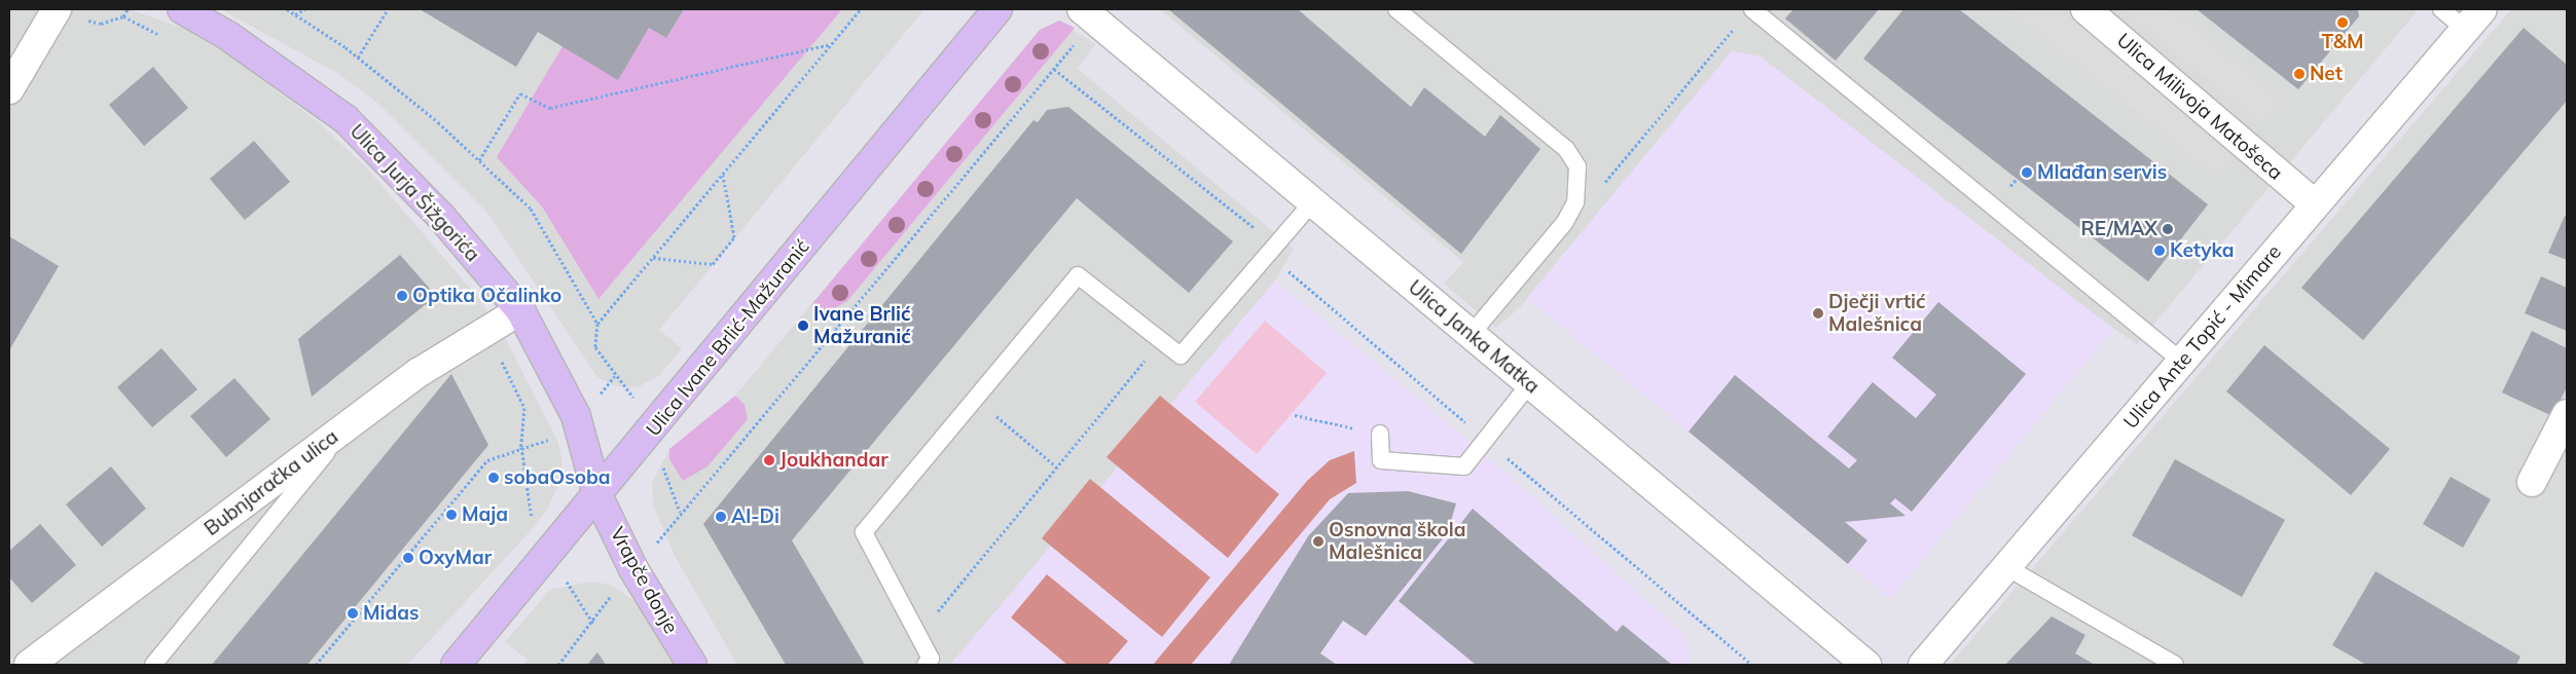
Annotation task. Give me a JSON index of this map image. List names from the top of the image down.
{
  "streets": {
    "street": [
      "Ulica Milivoja Matošeca",
      "Ulica Jurja Šižgorića",
      "Ulica Janka Matka",
      "Ulica Ante Topić - Mimare",
      "Ulica Ivane Brlić-Mažuranić",
      "Bubnjaračka ulica",
      "Vrapče donje"
    ]
  },
  "crossings": [
    ["Ulica Milivoja Matošeca", "Ulica Ante Topić - Mimare"],
    ["Ulica Jurja Šižgorića", "Ulica Ivane Brlić-Mažuranić"],
    ["Ulica Jurja Šižgorića", "Bubnjaračka ulica"],
    ["Ulica Jurja Šižgorića", "Vrapče donje"],
    ["Ulica Ivane Brlić-Mažuranić", "Vrapče donje"]
  ],
  "places": [
    "T&M",
    "Net",
    "Mlađan servis",
    "RE/MAX",
    "Ketyka",
    "Optika Očalinko",
    "Dječji vrtić Malešnica",
    "Ivane Brlić Mažuranić",
    "Joukhandar",
    "sobaOsoba",
    "Maja",
    "Al-Di",
    "Osnovna škola Malešnica",
    "OxyMar",
    "Midas"
  ]
}
